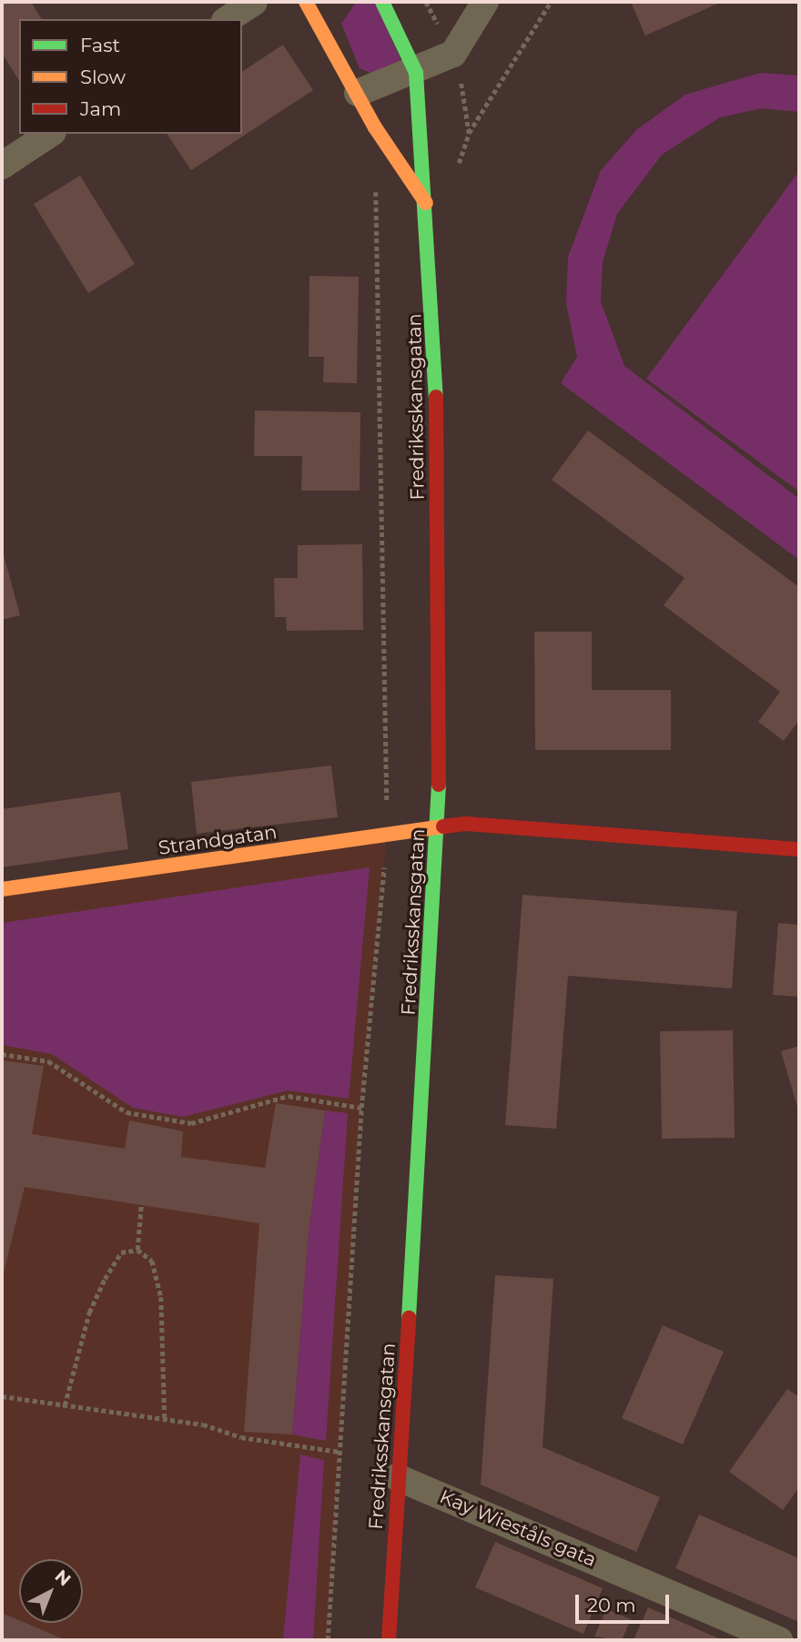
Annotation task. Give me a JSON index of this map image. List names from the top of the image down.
{
  "streets": {
    "main road": ["Fredriksskansgatan", "Strandgatan"],
    "street": ["Kay Wieståls gata"]
  },
  "crossings": [
    ["Fredriksskansgatan", "Strandgatan"],
    ["Fredriksskansgatan", "Kay Wieståls gata"]
  ],
  "legend": ["Fast", "Slow", "Jam"],
  "scale_bar": "20 m",
  "north": "top right"
}
